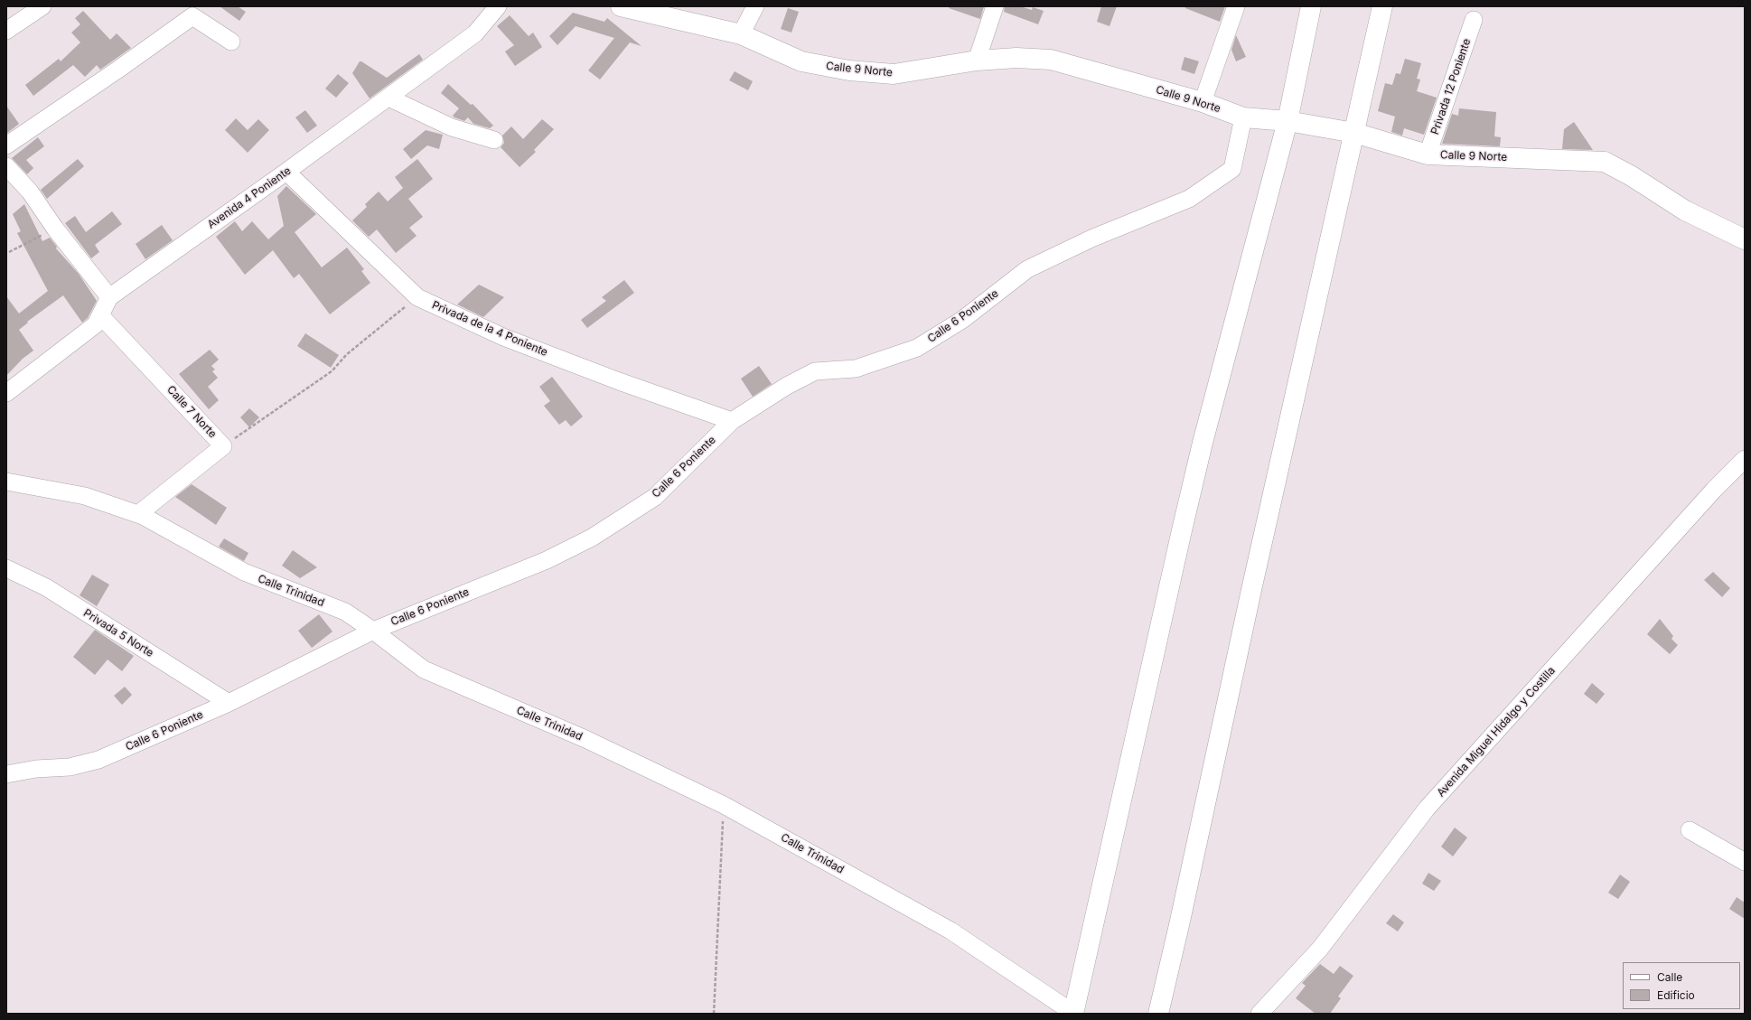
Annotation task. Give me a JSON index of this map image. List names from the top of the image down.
{
  "streets": {
    "main road": ["Calle 9 Norte"],
    "street": [
      "Privada 12 Poniente",
      "Avenida 4 Poniente",
      "Calle 6 Poniente",
      "Privada de la 4 Poniente",
      "Calle 7 Norte",
      "Calle Trinidad",
      "Privada 5 Norte",
      "Avenida Miguel Hidalgo y Costilla"
    ]
  },
  "crossings": [
    ["Calle 9 Norte", "Privada 12 Poniente"],
    ["Calle 9 Norte", "Calle 6 Poniente"],
    ["Avenida 4 Poniente", "Privada de la 4 Poniente"],
    ["Calle 6 Poniente", "Privada de la 4 Poniente"],
    ["Calle 6 Poniente", "Calle Trinidad"],
    ["Calle 6 Poniente", "Privada 5 Norte"],
    ["Calle 7 Norte", "Calle Trinidad"]
  ],
  "legend": ["Calle", "Edificio"]
}
